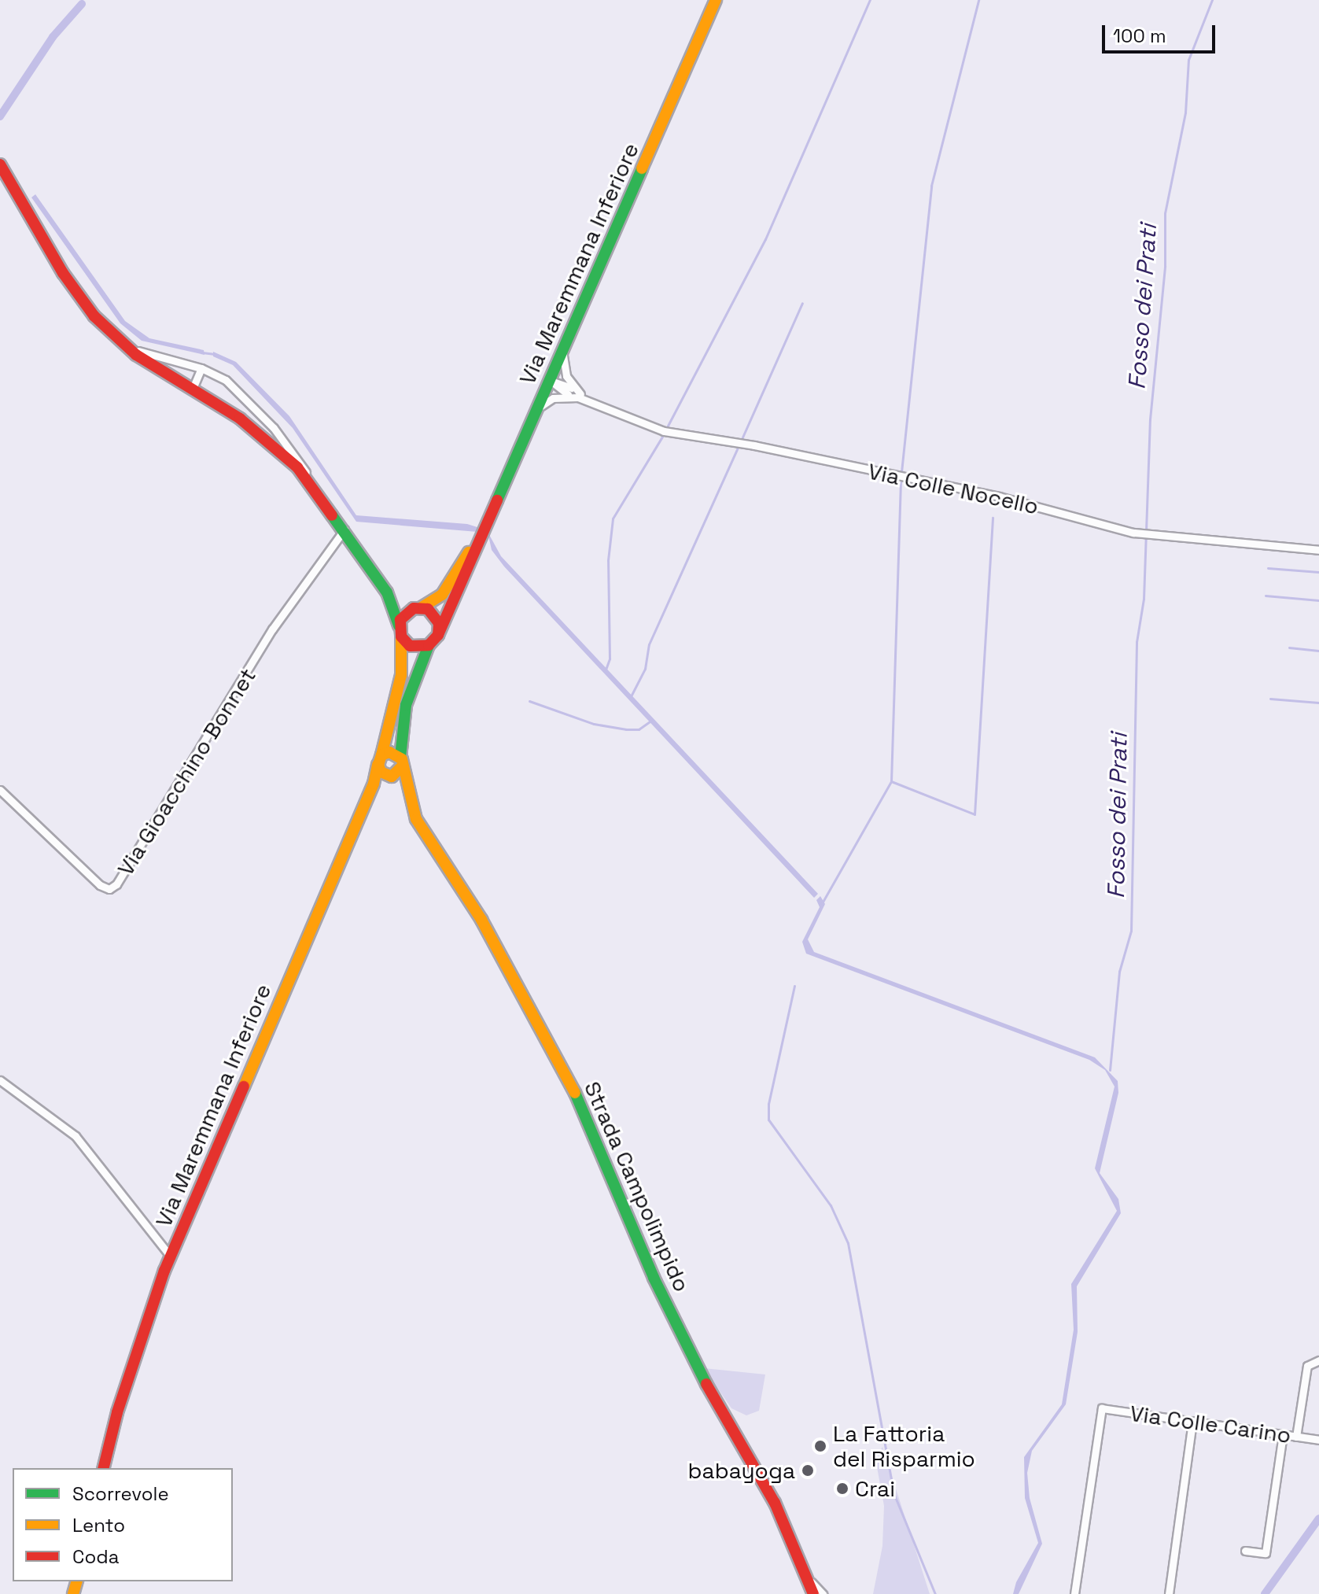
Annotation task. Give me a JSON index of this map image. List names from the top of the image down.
{
  "streets": {
    "main road": ["Via Maremmana Inferiore", "Strada Campolimpido"],
    "street": ["Via Colle Nocello", "Via Gioacchino Bonnet", "Via Colle Carino"]
  },
  "crossings": [
    ["Via Maremmana Inferiore", "Via Colle Nocello"],
    ["Via Maremmana Inferiore", "Strada Campolimpido"]
  ],
  "water": ["Fosso dei Prati"],
  "places": ["La Fattoria del Risparmio", "babayoga", "Crai"],
  "legend": ["Scorrevole", "Lento", "Coda"],
  "scale_bar": "100 m"
}
